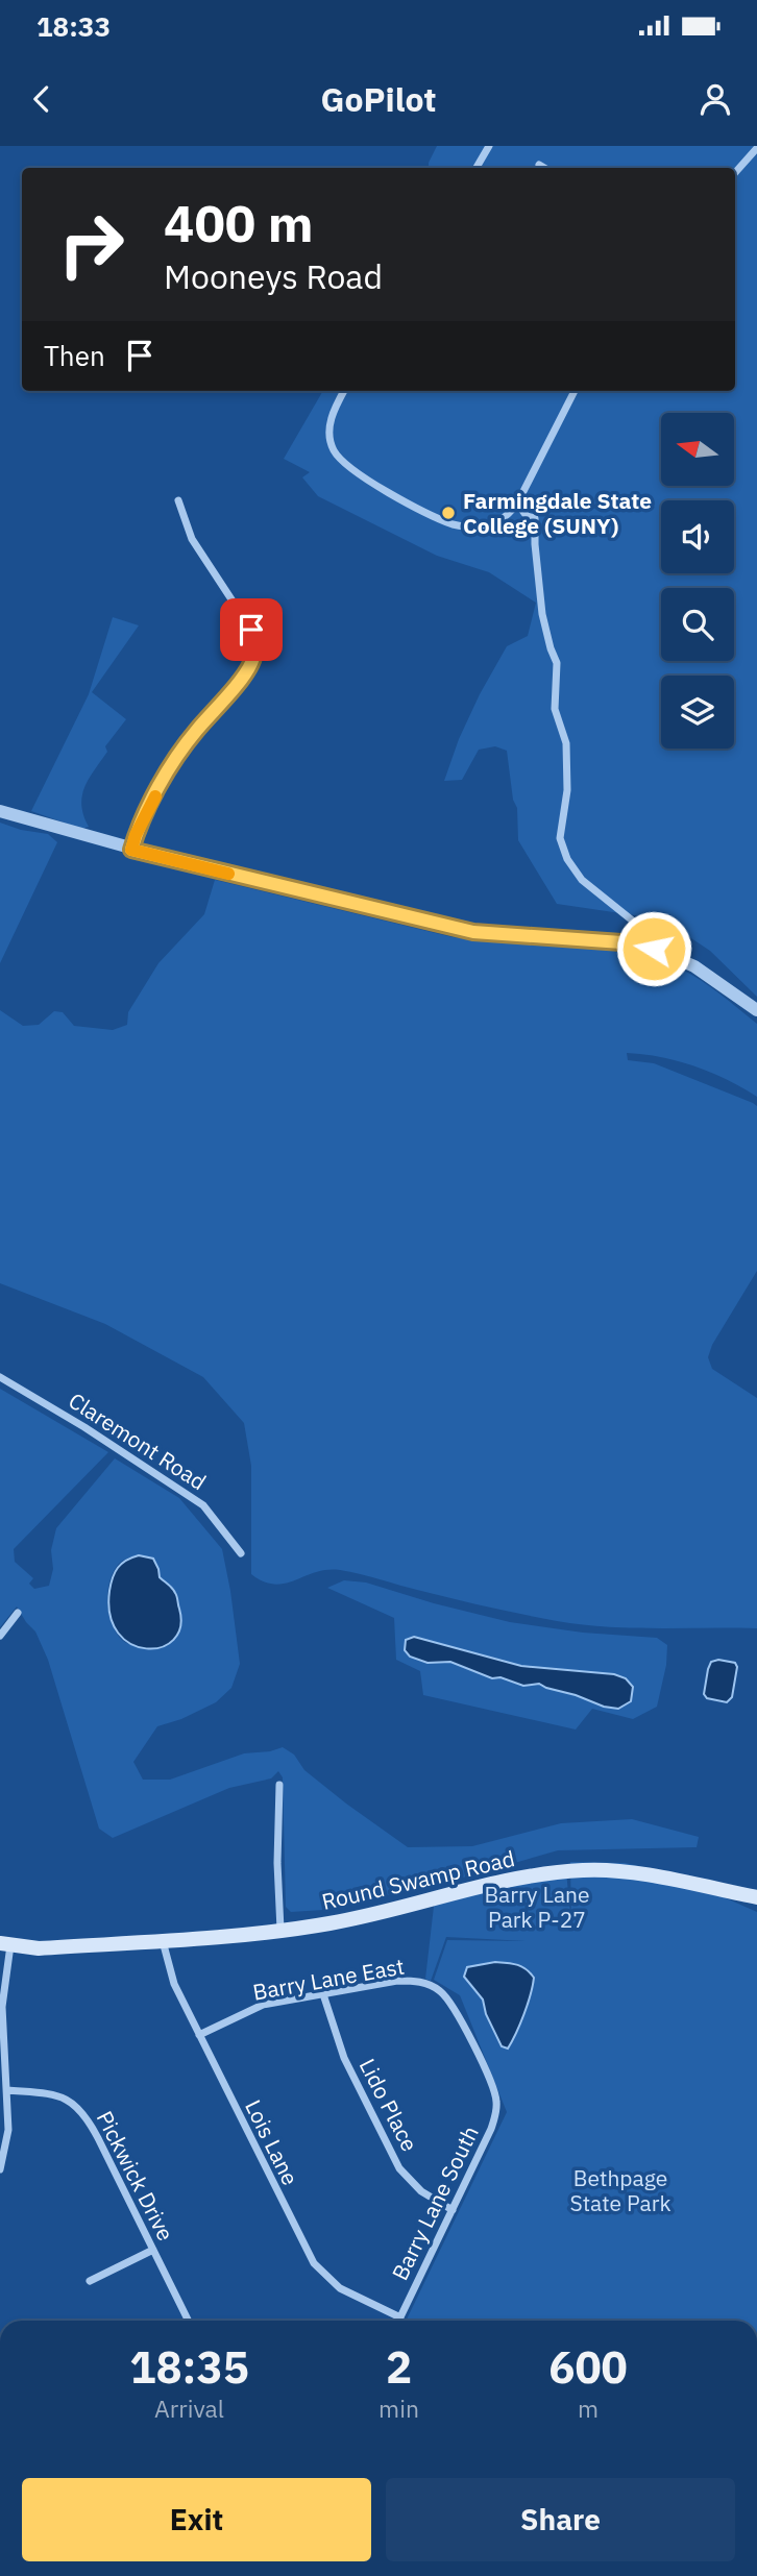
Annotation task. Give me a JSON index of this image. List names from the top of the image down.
{
  "streets": {
    "main road": ["Round Swamp Road"],
    "street": [
      "Claremont Road",
      "Barry Lane East",
      "Lido Place",
      "Lois Lane",
      "Pickwick Drive",
      "Barry Lane South"
    ]
  },
  "crossings": [
    ["Round Swamp Road", "Lois Lane"],
    ["Barry Lane East", "Lido Place"],
    ["Barry Lane East", "Lois Lane"],
    ["Barry Lane East", "Barry Lane South"],
    ["Lido Place", "Barry Lane South"],
    ["Lois Lane", "Barry Lane South"]
  ],
  "parks": ["Barry Lane Park P-27", "Bethpage State Park"],
  "places": ["Farmingdale State College (SUNY)"],
  "north": "left",
  "page": {
    "status": "18:33",
    "header": "GoPilot",
    "turn": ["400 m", "Mooneys Road"],
    "then": "Then",
    "eta": [
      "18:35",
      "Arrival",
      "2",
      "min",
      "600",
      "m"
    ],
    "buttons": ["Exit", "Share"]
  }
}
